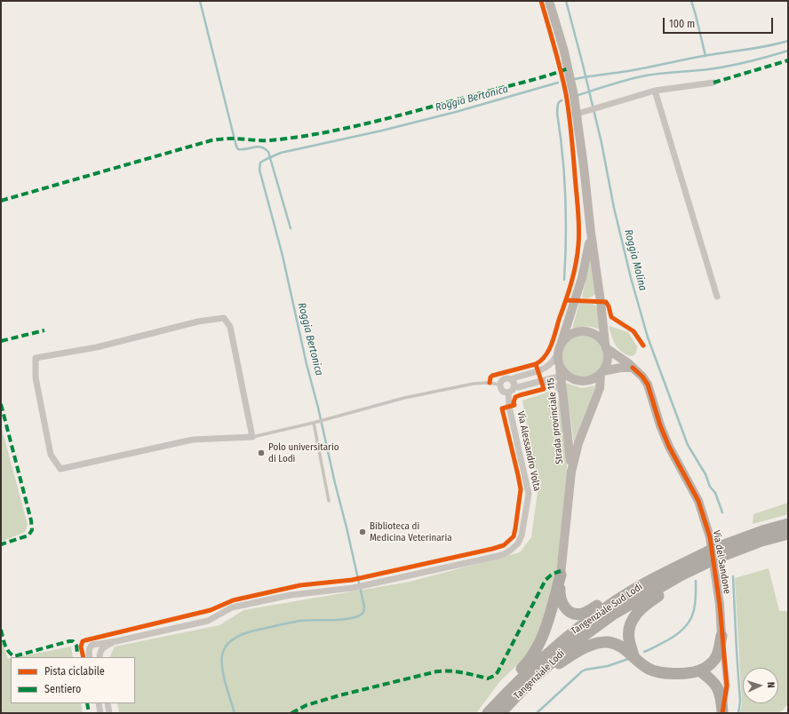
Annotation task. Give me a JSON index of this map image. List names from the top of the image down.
{
  "streets": {
    "highway": ["Tangenziale Sud Lodi", "Tangenziale Lodi"],
    "main road": ["Strada provinciale 115", "Via del Sandone"],
    "street": ["Via Alessandro Volta"]
  },
  "crossings": [
    ["Strada provinciale 115", "Via del Sandone"],
    ["Tangenziale Sud Lodi", "Tangenziale Lodi"]
  ],
  "water": ["Roggia Bertonica", "Roggia Molina"],
  "places": ["Polo universitario di Lodi", "Biblioteca di Medicina Veterinaria"],
  "legend": ["Pista ciclabile", "Sentiero"],
  "scale_bar": "100 m",
  "north": "right"
}
